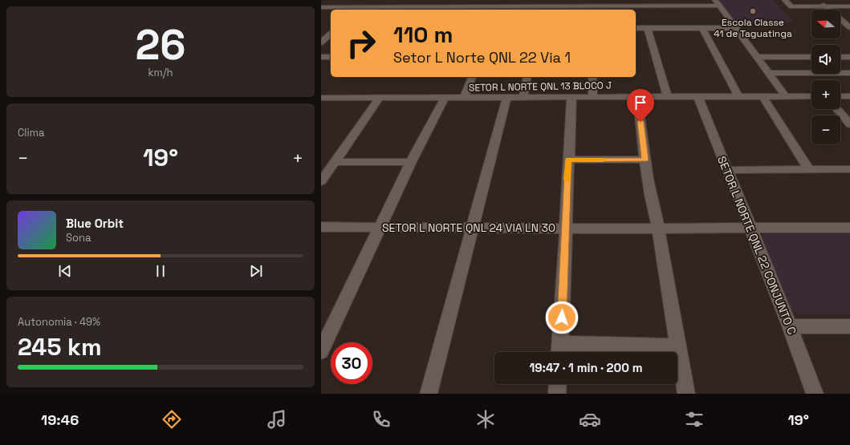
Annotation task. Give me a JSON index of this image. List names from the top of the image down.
{
  "streets": {
    "street": ["SETOR L NORTE QNL 13 BLOCO J", "SETOR L NORTE QNL 24 VIA LN 30", "SETOR L NORTE QNL 22 CONJUNTO C"]
  },
  "crossings": [
    ["SETOR L NORTE QNL 13 BLOCO J", "SETOR L NORTE QNL 22 CONJUNTO C"],
    ["SETOR L NORTE QNL 24 VIA LN 30", "SETOR L NORTE QNL 22 CONJUNTO C"]
  ],
  "places": ["Escola Classe 41 de Taguatinga"],
  "north": "left",
  "page": {
    "tile": [
      ["26", "km/h"],
      "Clima",
      ["Autonomia · 49%", "245 km"]
    ],
    "map_buttons": ["+", "−"],
    "turn": ["110 m", "Setor L Norte QNL 22 Via 1"],
    "heat": ["−", "19°", "+"],
    "song": ["Blue Orbit", "Sona"],
    "limit": "30",
    "trip": "19:47 · 1 min · 200 m",
    "tabs": ["19:46", "19°"]
  }
}
